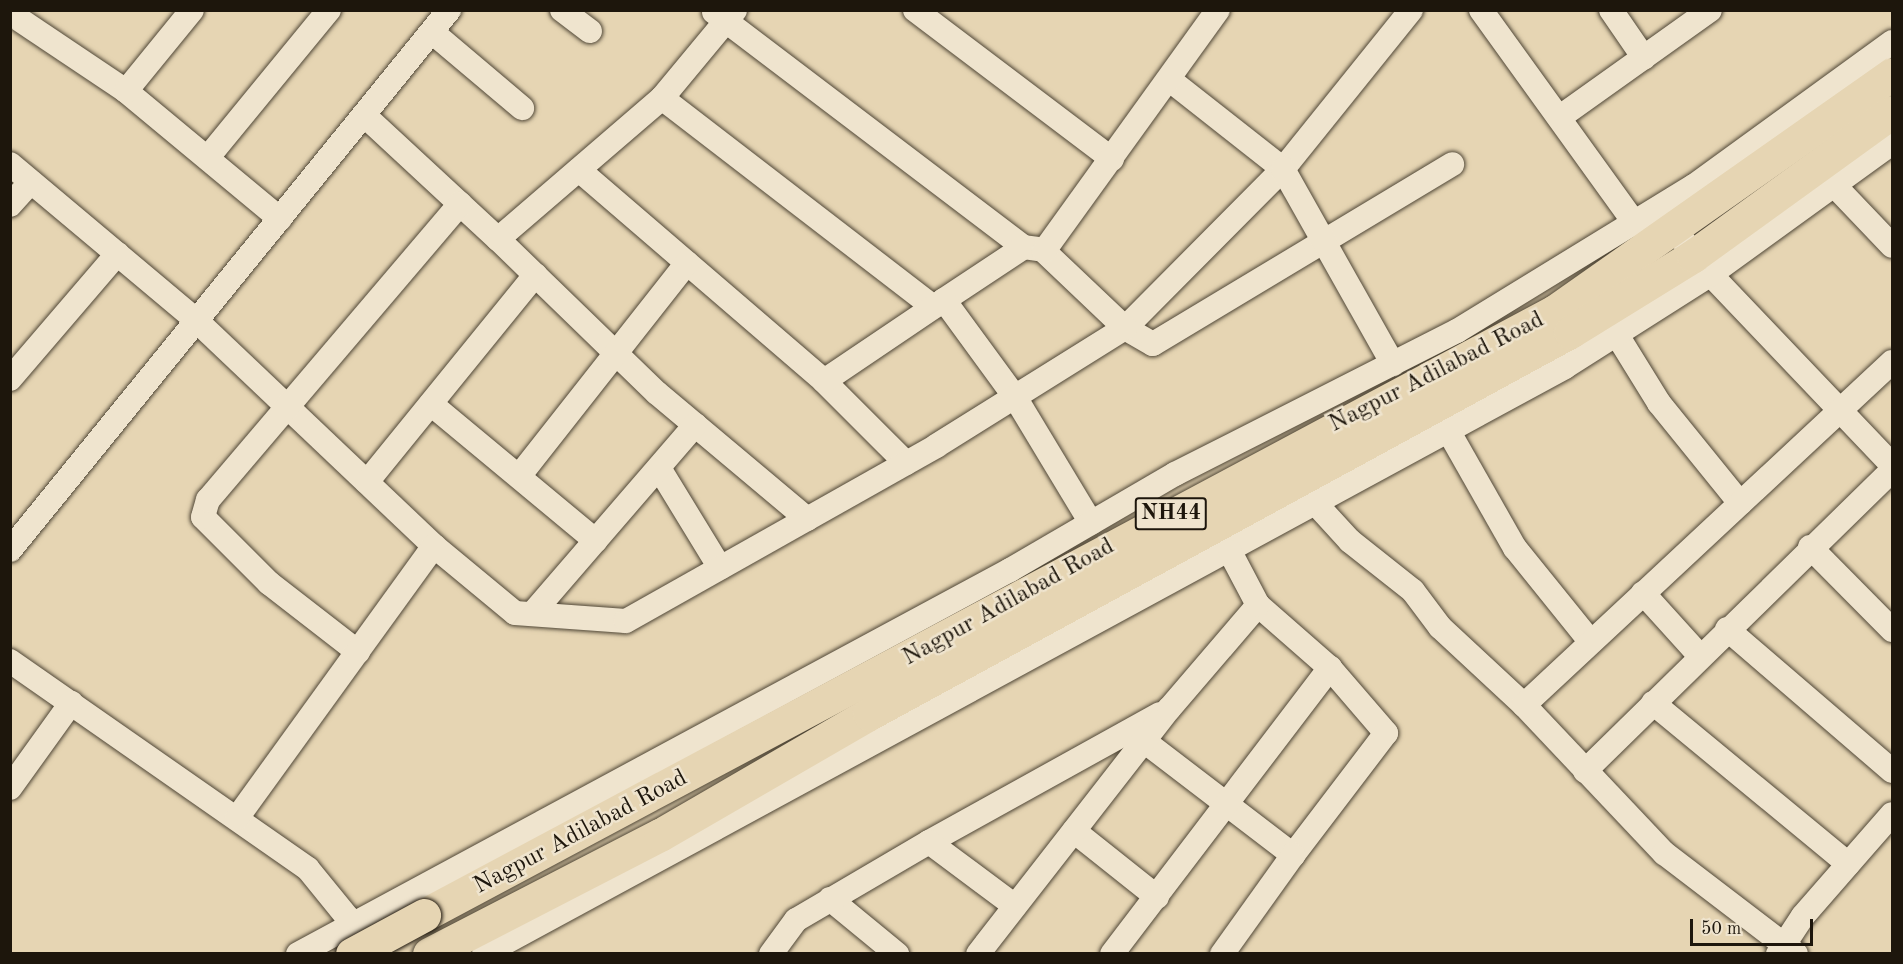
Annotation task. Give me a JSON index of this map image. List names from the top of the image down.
{
  "streets": {
    "highway": ["Nagpur Adilabad Road", "NH44"]
  },
  "scale_bar": "50 m"
}
